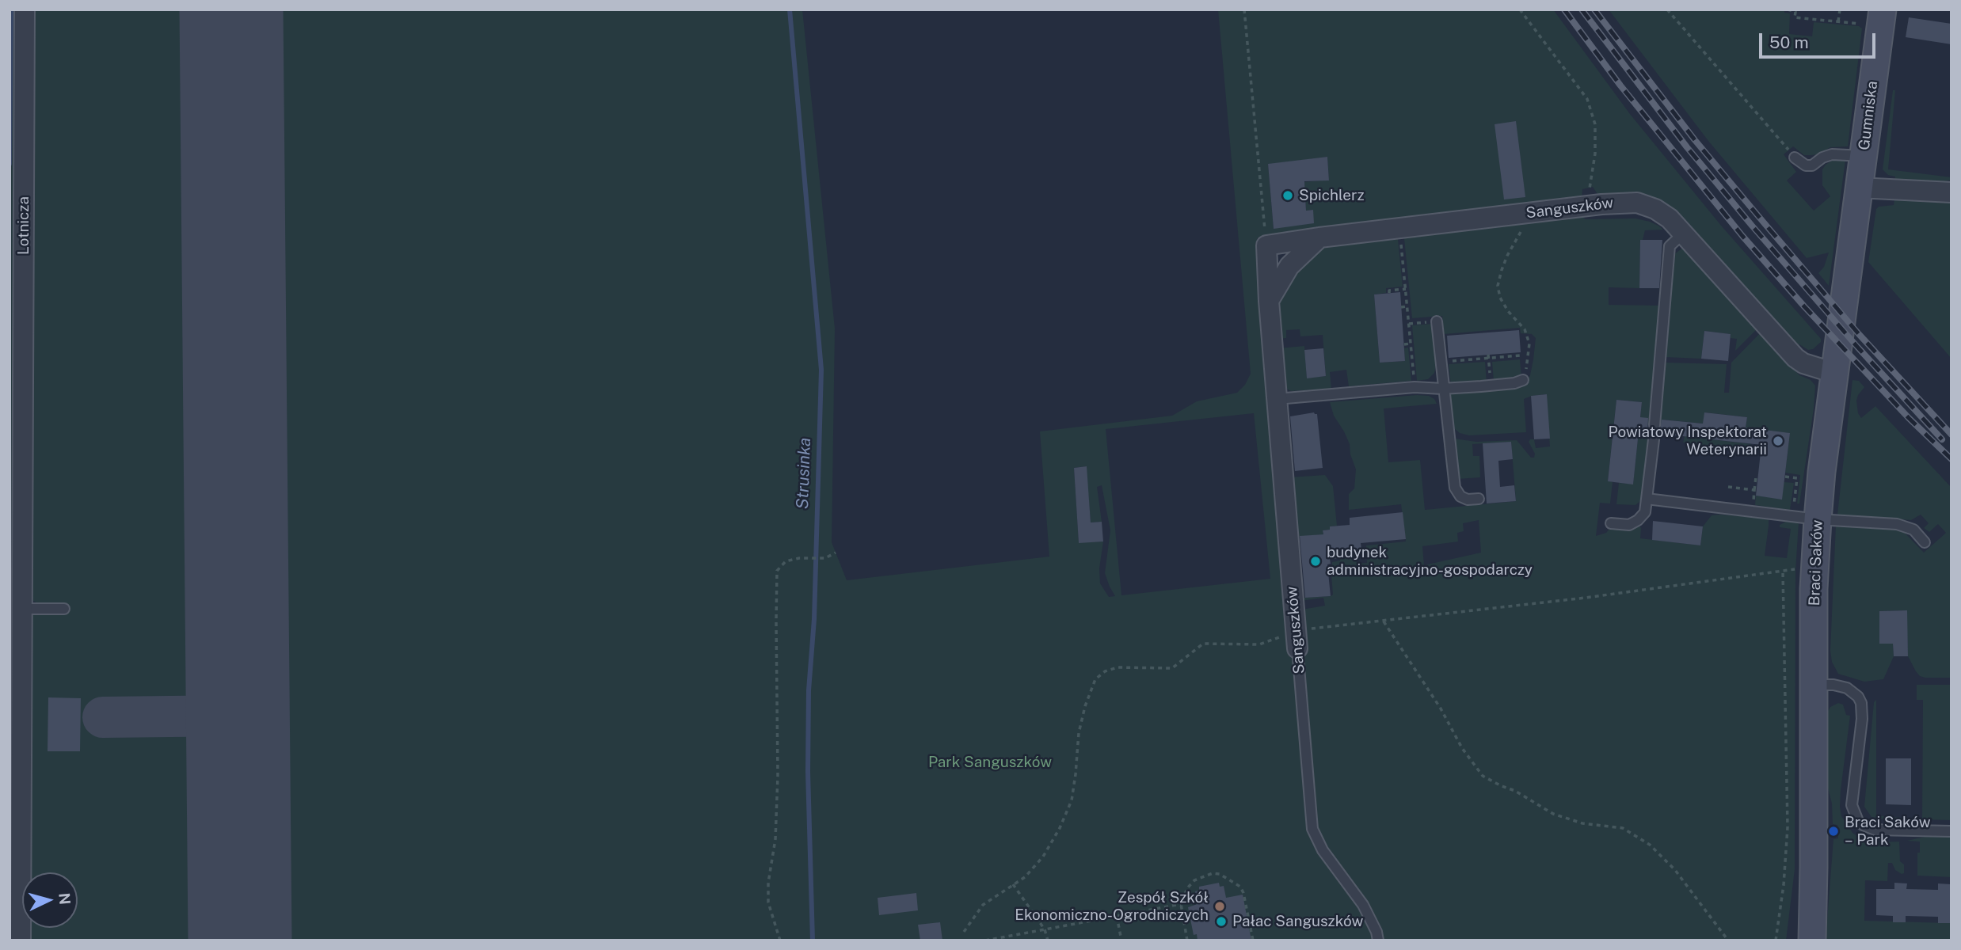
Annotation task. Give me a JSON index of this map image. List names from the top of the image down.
{
  "streets": {
    "street": [
      "Gumniska",
      "Sanguszków",
      "Lotnicza",
      "Braci Saków"
    ]
  },
  "crossings": [
    ["Gumniska", "Braci Saków"],
    ["Sanguszków", "Braci Saków"]
  ],
  "water": ["Strusinka"],
  "parks": ["Park Sanguszków"],
  "places": [
    "Spichlerz",
    "Powiatowy Inspektorat Weterynarii",
    "budynek administracyjno-gospodarczy",
    "Braci Saków – Park",
    "Zespół Szkół Ekonomiczno-Ogrodniczych",
    "Pałac Sanguszków"
  ],
  "scale_bar": "50 m",
  "north": "right"
}
